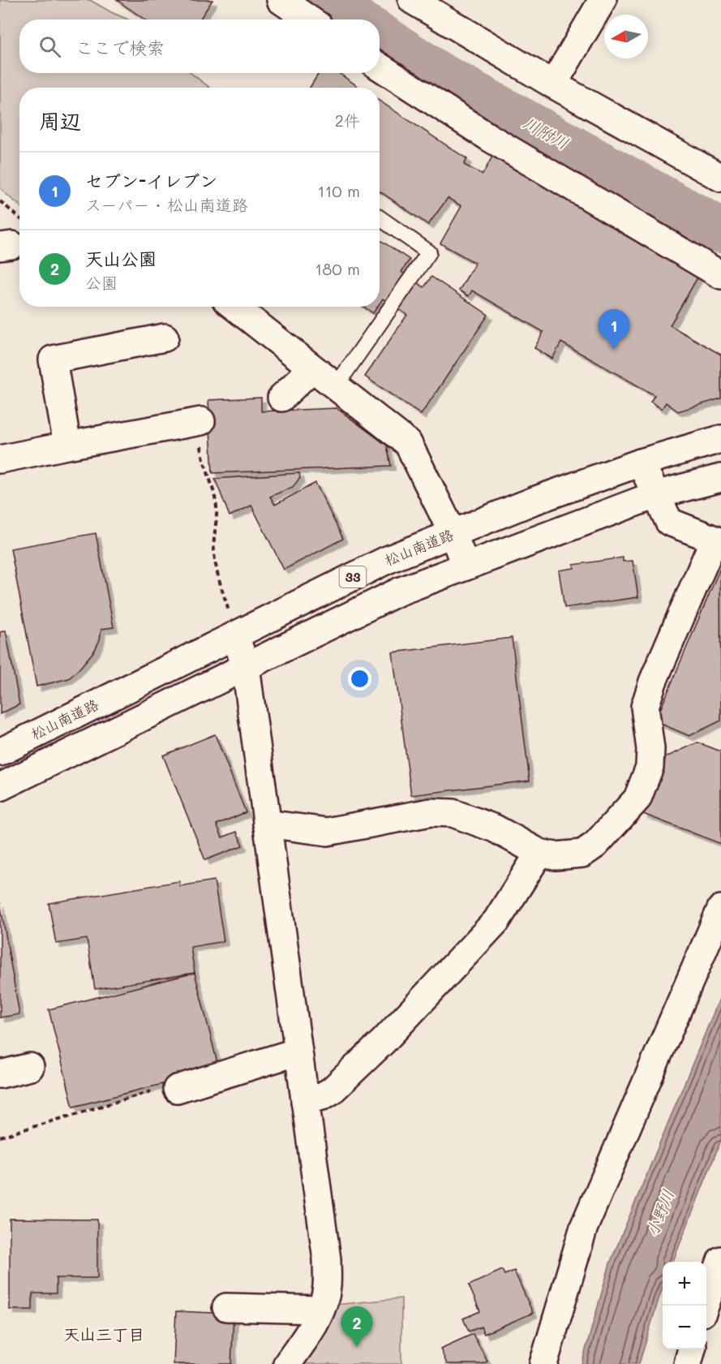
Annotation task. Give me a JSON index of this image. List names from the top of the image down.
{
  "streets": {
    "main road": ["松山南道路", "33"]
  },
  "districts": ["天山三丁目"],
  "water": ["川附川", "小野川"],
  "north": "left",
  "page": {
    "search": "ここで検索",
    "heading": ["周辺", "2件"],
    "list": [
      {
        "mark": "1",
        "name": "セブン-イレブン",
        "note": "スーパー · 松山南道路",
        "value": "110 m"
      },
      {
        "mark": "2",
        "name": "天山公園",
        "note": "公園",
        "value": "180 m"
      }
    ],
    "pins": ["1", "2"],
    "map_buttons": ["+", "−"]
  }
}
